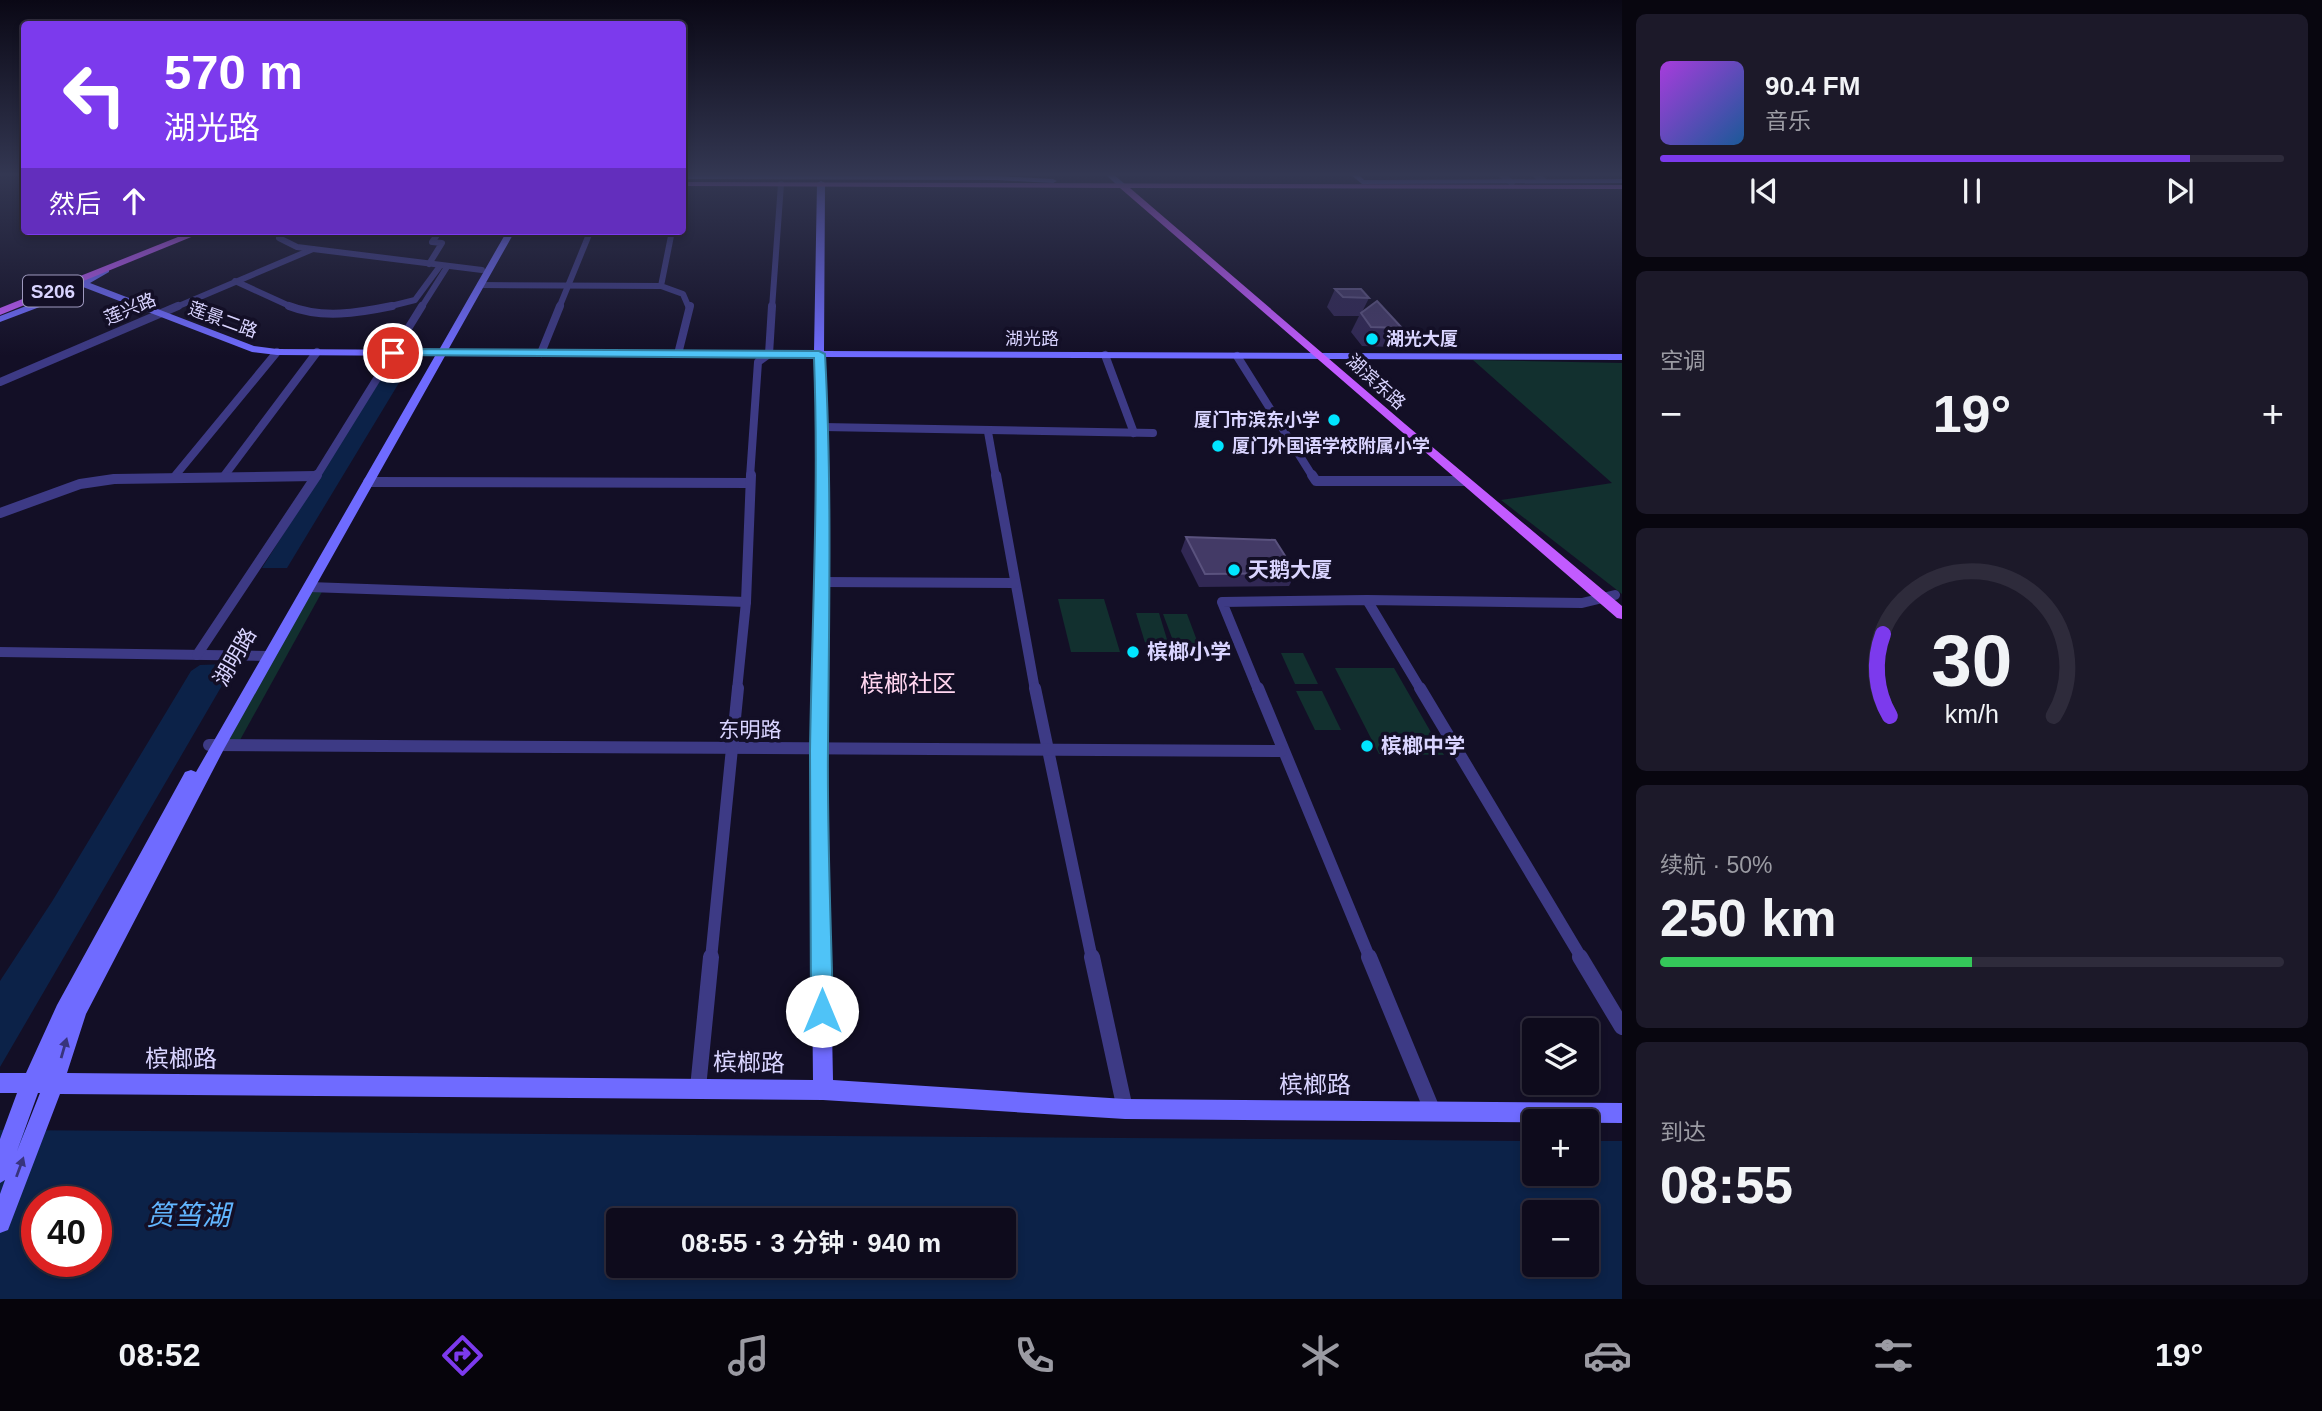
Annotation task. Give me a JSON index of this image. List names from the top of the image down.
{
  "streets": {
    "main road": ["S206", "湖滨东路"],
    "street": [
      "莲兴路",
      "莲景二路",
      "湖光路",
      "湖明路",
      "东明路",
      "槟榔路"
    ]
  },
  "crossings": [
    ["S206", "莲景二路"],
    ["莲兴路", "莲景二路"],
    ["莲景二路", "湖光路"],
    ["莲景二路", "湖明路"],
    ["湖光路", "湖滨东路"],
    ["湖光路", "湖明路"],
    ["湖明路", "东明路"],
    ["湖明路", "槟榔路"]
  ],
  "districts": ["槟榔社区"],
  "water": ["筼筜湖"],
  "places": [
    "湖光大厦",
    "厦门市滨东小学",
    "厦门外国语学校附属小学",
    "天鹅大厦",
    "槟榔小学",
    "槟榔中学"
  ],
  "page": {
    "turn": ["570 m", "湖光路"],
    "song": ["90.4 FM", "音乐"],
    "then": "然后",
    "tile": [
      "空调",
      ["续航 · 50%", "250 km"],
      ["到达", "08:55"]
    ],
    "heat": ["−", "19°", "+"],
    "map_buttons": ["+", "−"],
    "limit": "40",
    "trip": "08:55 · 3 分钟 · 940 m",
    "tabs": ["08:52", "19°"],
    "gauge": ["30", "km/h"]
  }
}
